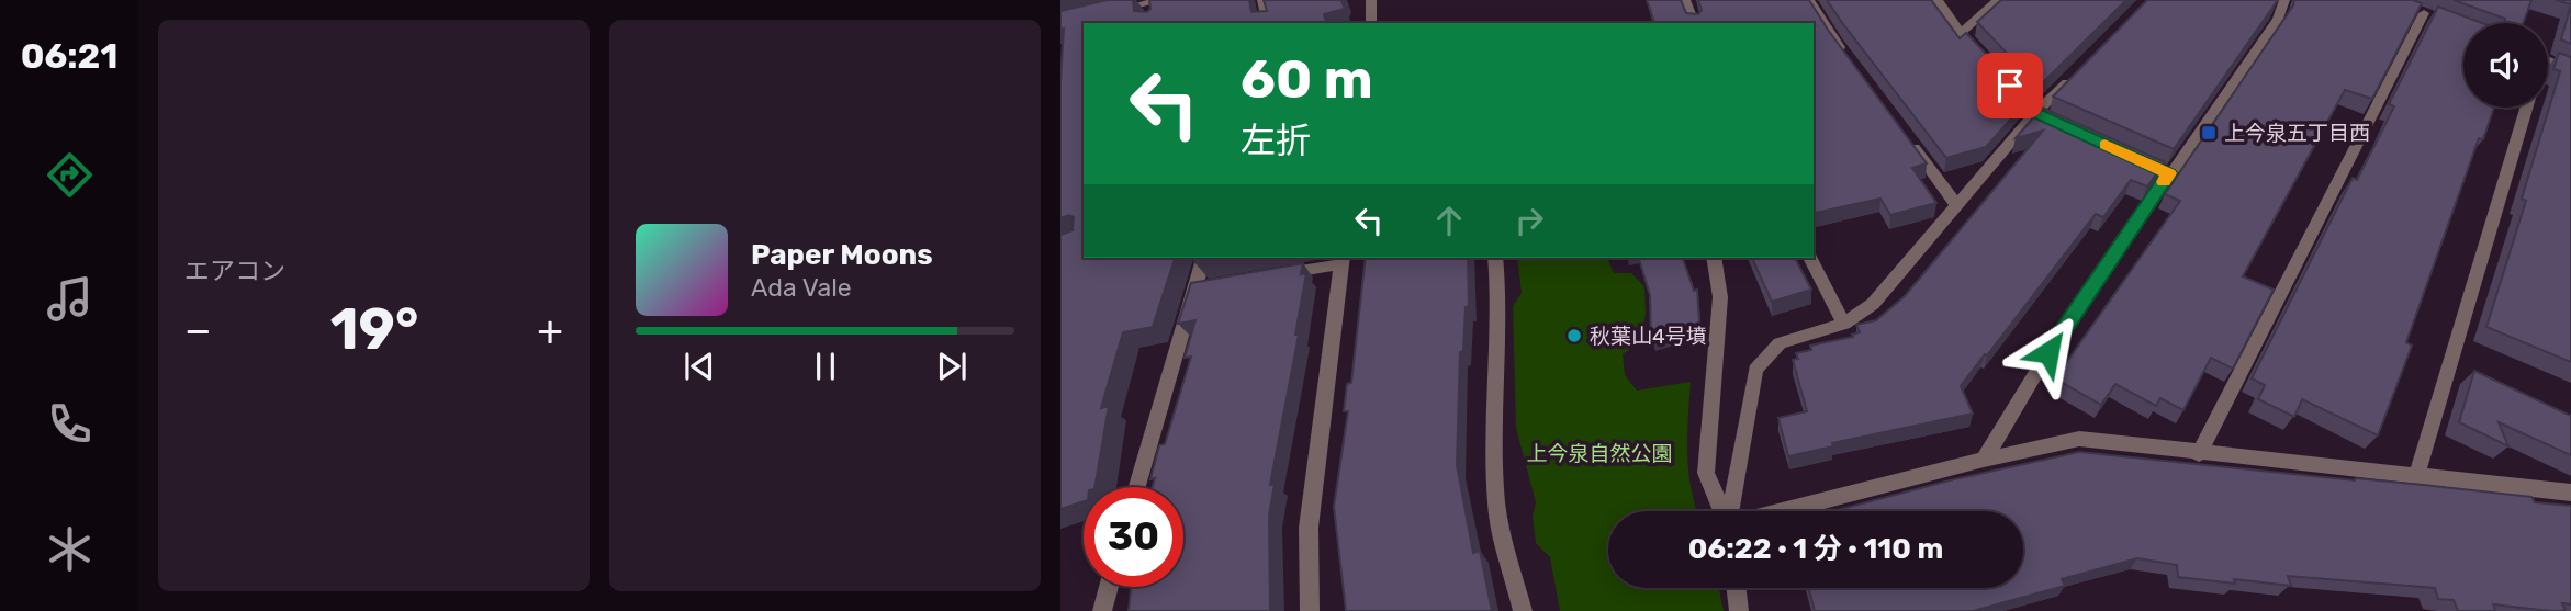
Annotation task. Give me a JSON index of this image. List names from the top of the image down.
{
  "parks": ["上今泉自然公園"],
  "places": {
    "transit": ["上今泉五丁目西"],
    "other": ["秋葉山4号墳"]
  },
  "page": {
    "tabs": "06:21",
    "tile": "エアコン",
    "turn": ["60 m", "左折"],
    "song": ["Paper Moons", "Ada Vale"],
    "heat": ["−", "19°", "+"],
    "limit": "30",
    "trip": "06:22 · 1 分 · 110 m"
  }
}
